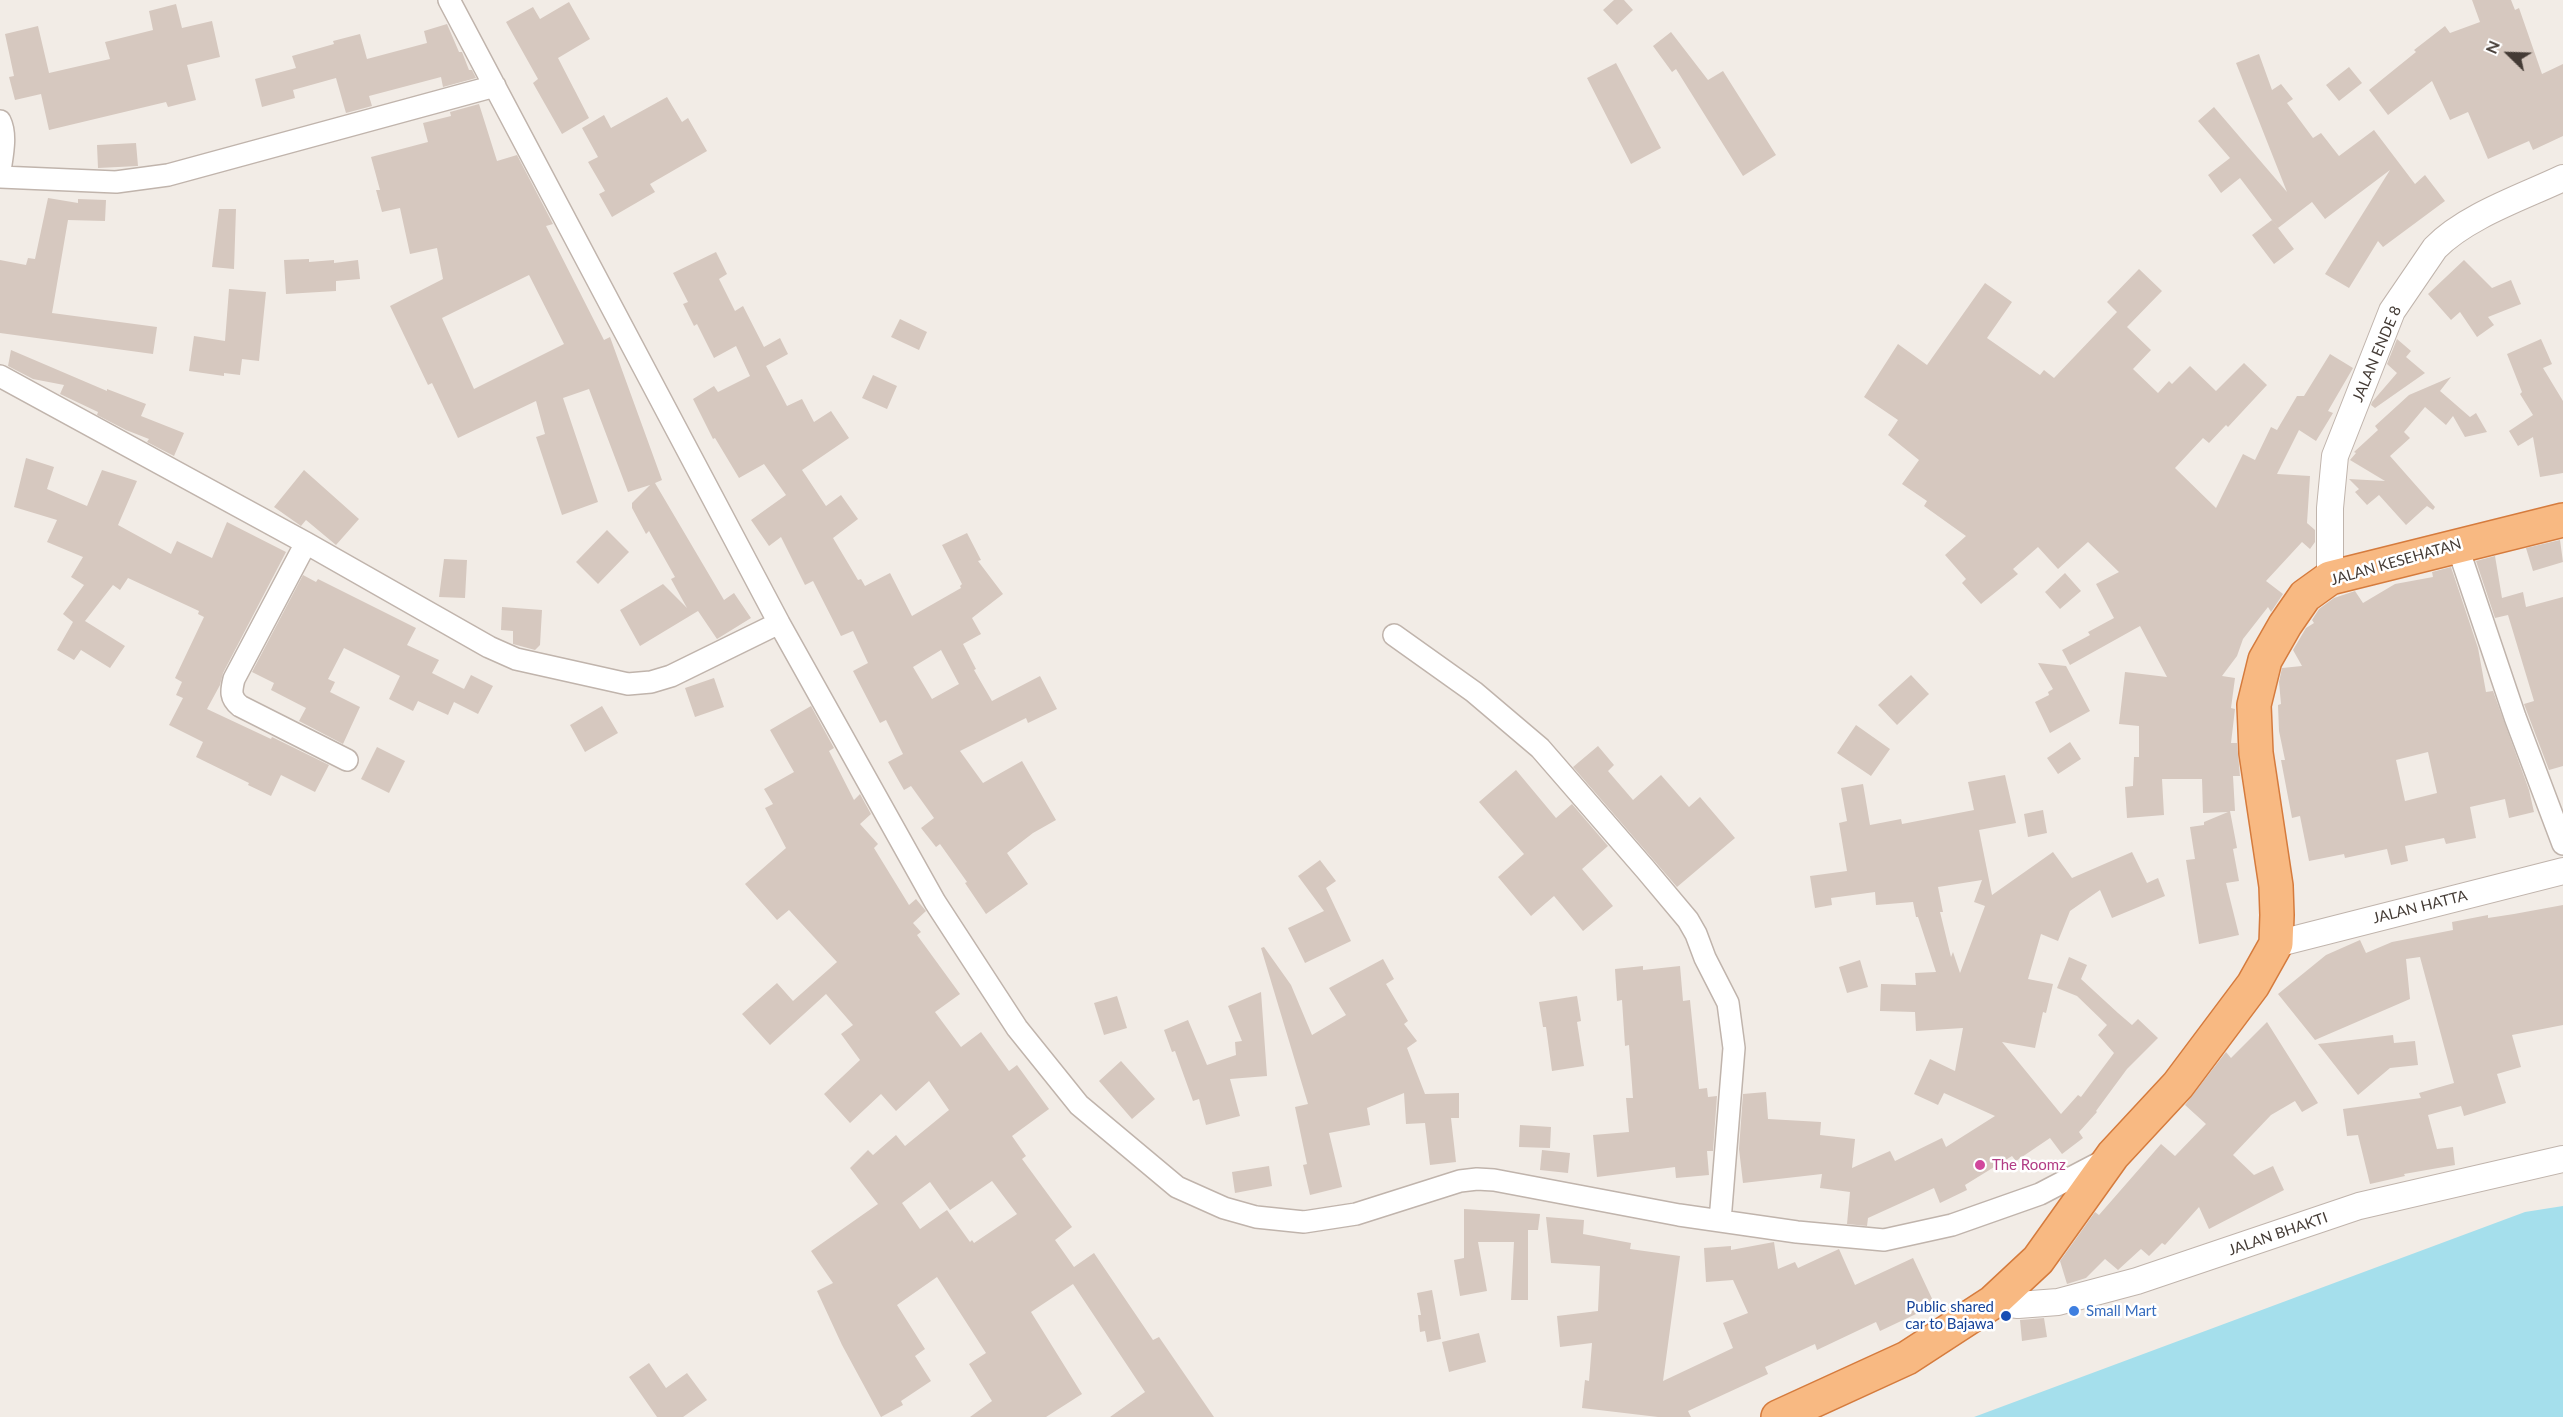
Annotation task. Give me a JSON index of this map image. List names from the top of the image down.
{
  "streets": {
    "highway": ["JALAN KESEHATAN"],
    "street": ["JALAN ENDE 8", "JALAN HATTA", "JALAN BHAKTI"]
  },
  "crossings": [
    ["JALAN ENDE 8", "JALAN KESEHATAN"],
    ["JALAN KESEHATAN", "JALAN HATTA"]
  ],
  "places": ["The Roomz", "Small Mart", "Public shared car to Bajawa"],
  "north": "top left"
}
